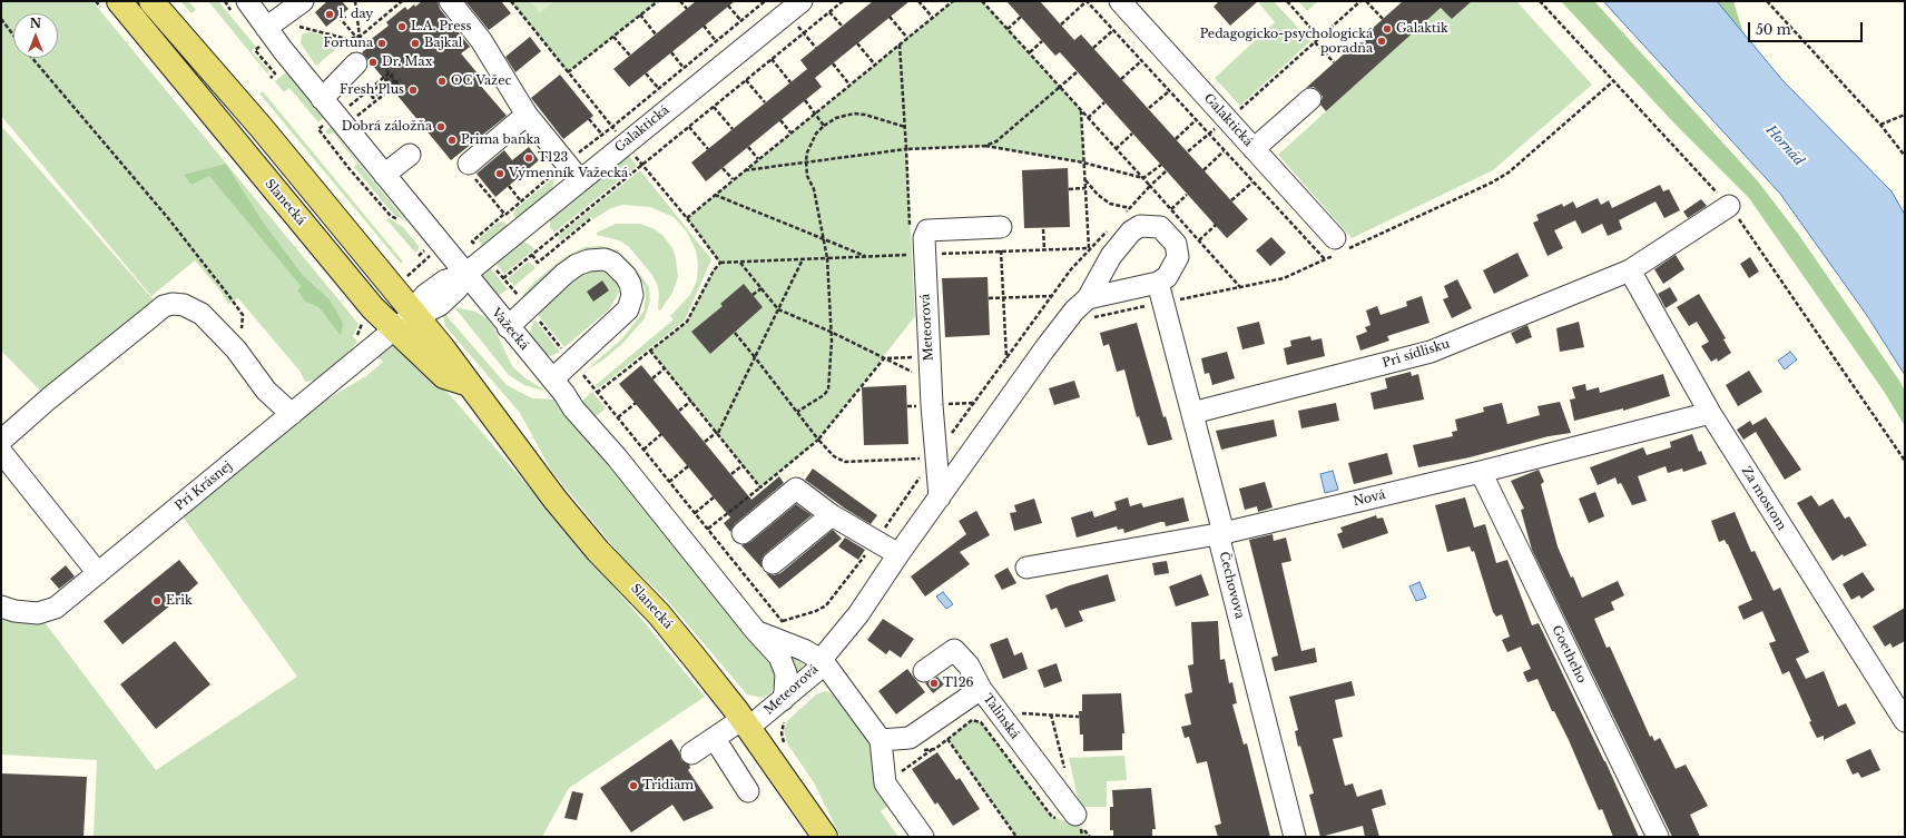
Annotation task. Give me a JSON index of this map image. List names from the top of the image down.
{
  "streets": {
    "main road": ["Slanecká"],
    "street": [
      "Galaktická",
      "Meteorová",
      "Važecká",
      "Pri sídlisku",
      "Pri Krásnej",
      "Nová",
      "Za mostom",
      "Čechovova",
      "Goetheho",
      "Talinská"
    ]
  },
  "crossings": [
    ["Galaktická", "Slanecká"],
    ["Galaktická", "Važecká"],
    ["Galaktická", "Pri Krásnej"],
    ["Slanecká", "Meteorová"],
    ["Slanecká", "Pri Krásnej"],
    ["Meteorová", "Važecká"],
    ["Meteorová", "Čechovova"],
    ["Pri sídlisku", "Za mostom"],
    ["Pri sídlisku", "Čechovova"],
    ["Nová", "Za mostom"],
    ["Nová", "Čechovova"],
    ["Nová", "Goetheho"]
  ],
  "water": ["Hornád"],
  "places": [
    "1. day",
    "L.A. Press",
    "Galaktik",
    "Pedagogicko-psychologická poradňa",
    "Fortuna",
    "Bajkal",
    "Dr. Max",
    "OC Važec",
    "Fresh Plus",
    "Dobrá záložňa",
    "Prima banka",
    "T123",
    "Výmenník Važecká",
    "Erik",
    "T126",
    "Tridiam"
  ],
  "scale_bar": "50 m",
  "north": "top"
}
